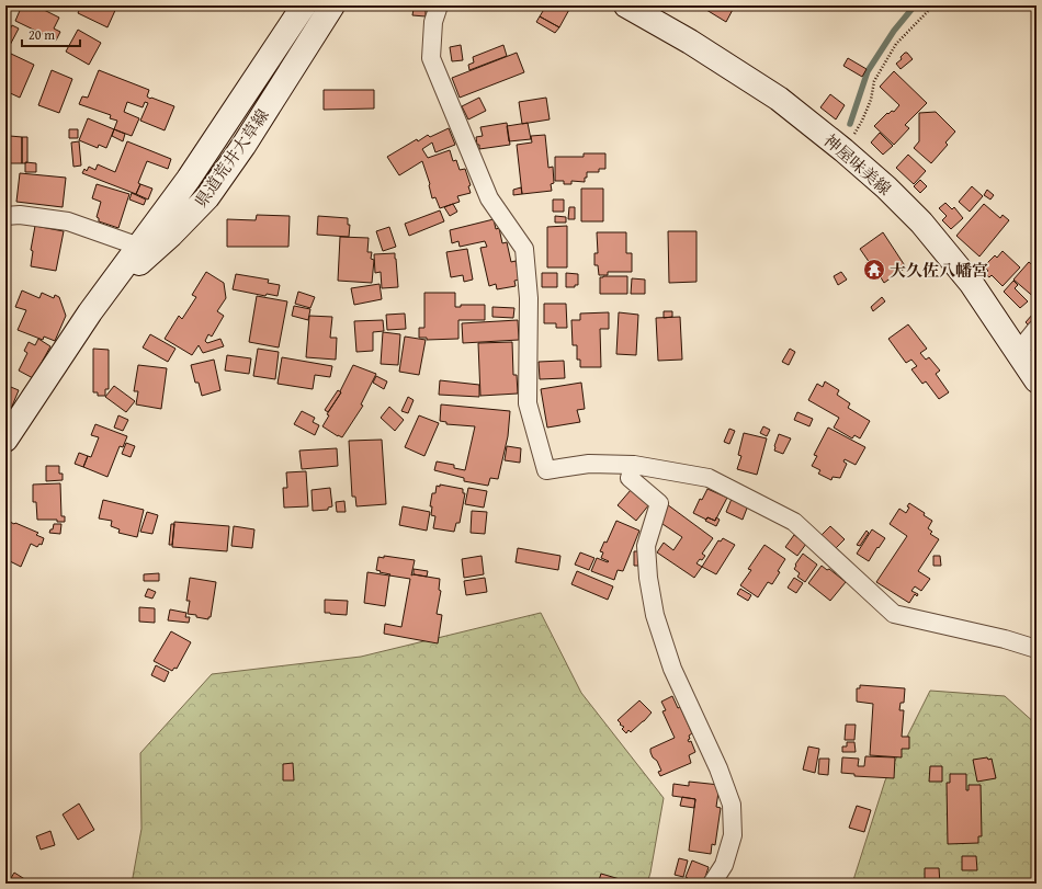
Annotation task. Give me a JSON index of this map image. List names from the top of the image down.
{
  "streets": {
    "main road": ["県道荒井大草線", "神屋味美線"]
  },
  "places": {
    "temple": ["大久佐八幡宮"]
  },
  "scale_bar": "20 m"
}
